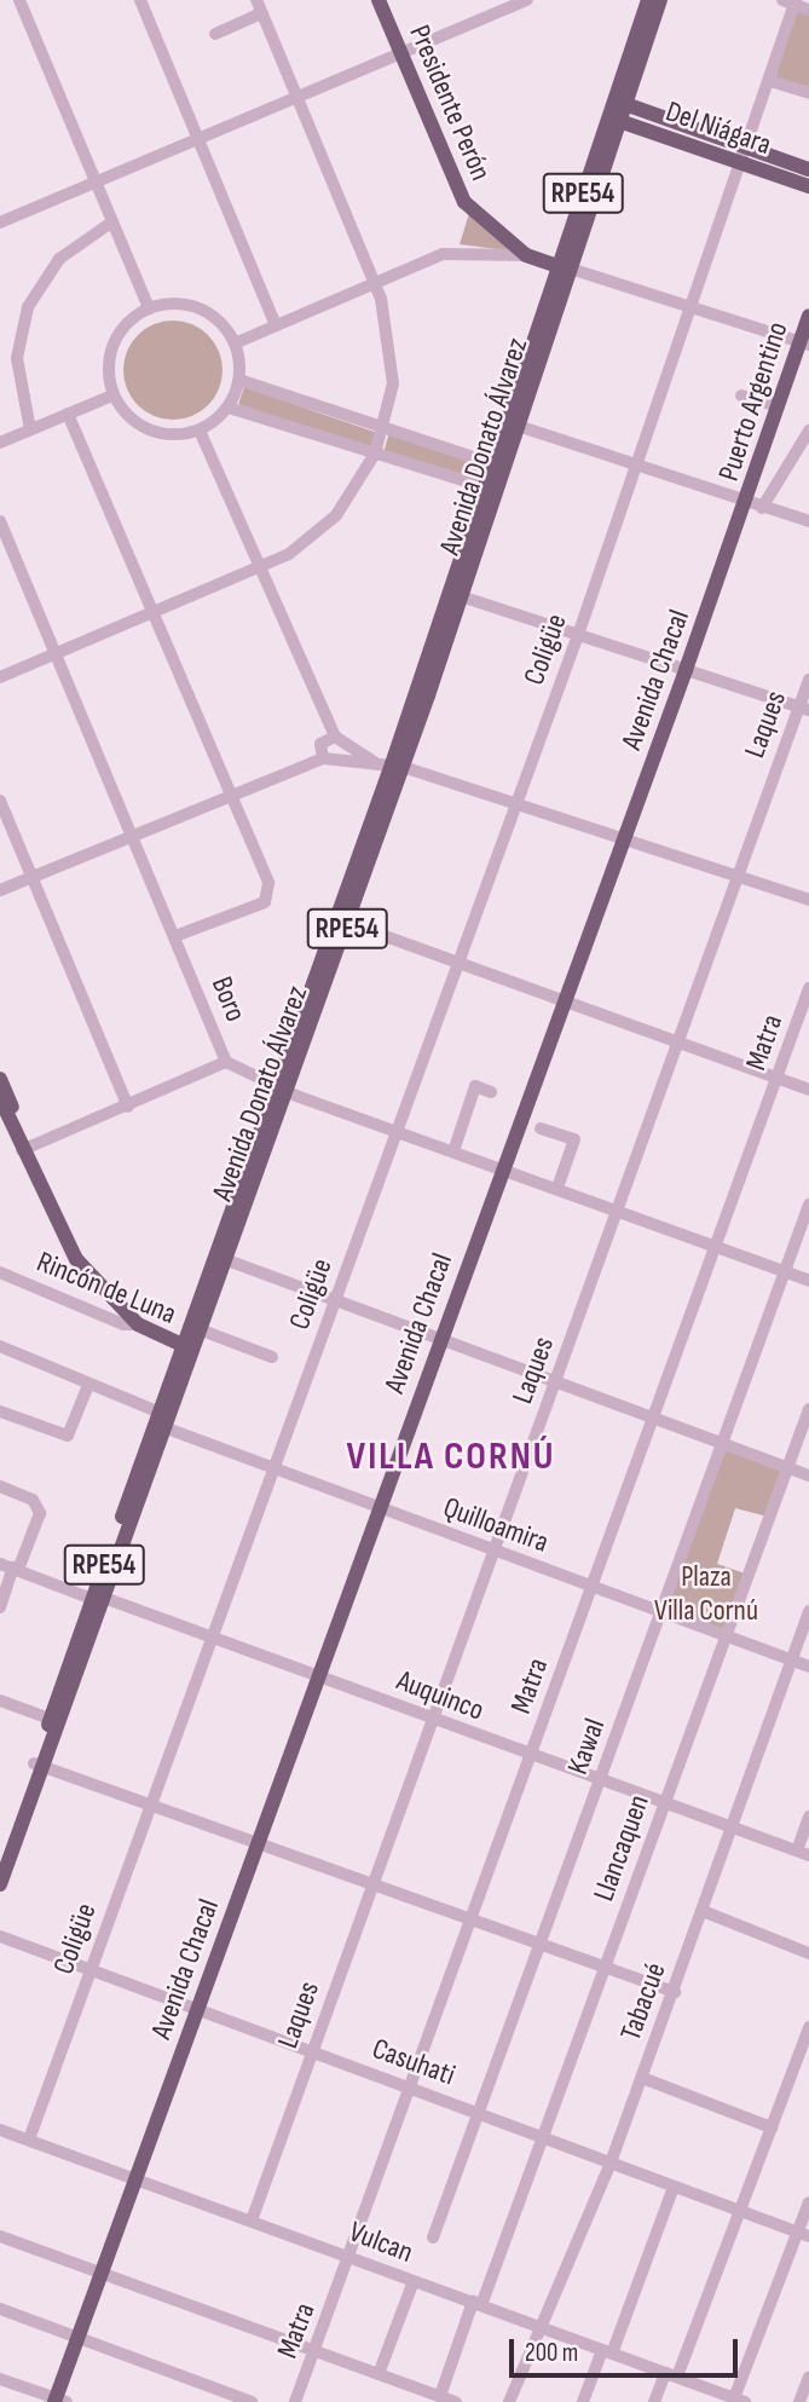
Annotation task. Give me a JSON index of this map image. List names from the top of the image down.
{
  "streets": {
    "main road": [
      "Presidente Perón",
      "Del Niágara",
      "RPE54",
      "Puerto Argentino",
      "Avenida Donato Álvarez",
      "Avenida Chacal",
      "Rincón de Luna"
    ],
    "street": [
      "Coligüe",
      "Laques",
      "Boro",
      "Matra",
      "Quilloamira",
      "Auquinco",
      "Kawal",
      "Llancaquen",
      "Tabacué",
      "Casuhati",
      "Vulcan"
    ]
  },
  "crossings": [
    ["Presidente Perón", "RPE54"],
    ["Presidente Perón", "Avenida Donato Álvarez"],
    ["Del Niágara", "RPE54"],
    ["Del Niágara", "Coligüe"],
    ["RPE54", "Avenida Donato Álvarez"],
    ["Puerto Argentino", "Avenida Chacal"],
    ["Avenida Donato Álvarez", "Boro"],
    ["Avenida Donato Álvarez", "Rincón de Luna"],
    ["Avenida Donato Álvarez", "Quilloamira"],
    ["Avenida Donato Álvarez", "Auquinco"],
    ["Coligüe", "Boro"],
    ["Coligüe", "Quilloamira"],
    ["Coligüe", "Auquinco"],
    ["Coligüe", "Casuhati"],
    ["Coligüe", "Vulcan"],
    ["Avenida Chacal", "Boro"],
    ["Avenida Chacal", "Quilloamira"],
    ["Avenida Chacal", "Auquinco"],
    ["Avenida Chacal", "Casuhati"],
    ["Avenida Chacal", "Vulcan"],
    ["Laques", "Boro"],
    ["Laques", "Quilloamira"],
    ["Laques", "Auquinco"],
    ["Laques", "Casuhati"],
    ["Laques", "Vulcan"],
    ["Boro", "Matra"],
    ["Boro", "Kawal"],
    ["Matra", "Quilloamira"],
    ["Matra", "Auquinco"],
    ["Matra", "Casuhati"],
    ["Matra", "Vulcan"],
    ["Quilloamira", "Kawal"],
    ["Quilloamira", "Llancaquen"],
    ["Quilloamira", "Tabacué"],
    ["Auquinco", "Kawal"],
    ["Auquinco", "Llancaquen"],
    ["Auquinco", "Tabacué"],
    ["Kawal", "Casuhati"],
    ["Llancaquen", "Casuhati"],
    ["Llancaquen", "Vulcan"],
    ["Tabacué", "Casuhati"],
    ["Tabacué", "Vulcan"]
  ],
  "districts": ["VILLA CORNÚ"],
  "parks": ["Plaza Villa Cornú"],
  "scale_bar": "200 m"
}
